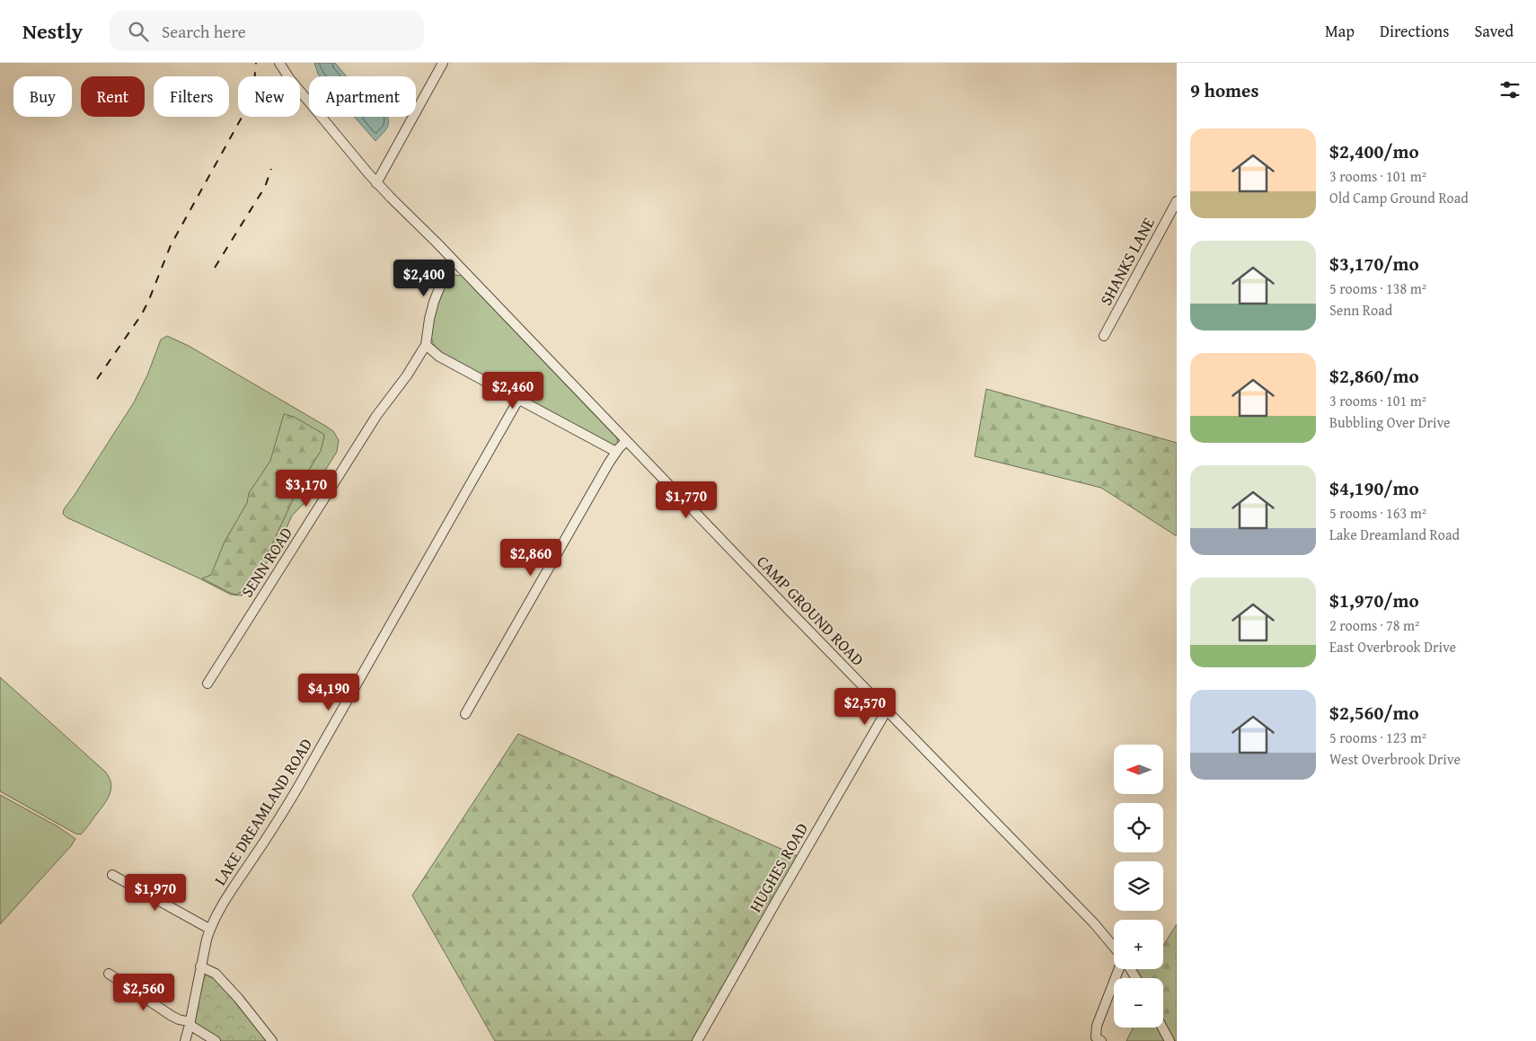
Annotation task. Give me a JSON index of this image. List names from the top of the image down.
{
  "streets": {
    "street": [
      "SHANKS LANE",
      "SENN ROAD",
      "CAMP GROUND ROAD",
      "LAKE DREAMLAND ROAD",
      "HUGHES ROAD"
    ]
  },
  "crossings": [
    ["CAMP GROUND ROAD", "HUGHES ROAD"]
  ],
  "north": "left",
  "page": {
    "header": "Nestly",
    "search": "Search here",
    "nav": ["Map", "Directions", "Saved"],
    "heading": "9 homes",
    "chip": [
      "Buy",
      "Rent",
      "Filters",
      "New",
      "Apartment"
    ],
    "list": [
      {
        "name": "$2,400/mo",
        "note": "3 rooms · 101 m² · Old Camp Ground Road"
      },
      {
        "name": "$3,170/mo",
        "note": "5 rooms · 138 m² · Senn Road"
      },
      {
        "name": "$2,860/mo",
        "note": "3 rooms · 101 m² · Bubbling Over Drive"
      },
      {
        "name": "$4,190/mo",
        "note": "5 rooms · 163 m² · Lake Dreamland Road"
      },
      {
        "name": "$1,970/mo",
        "note": "2 rooms · 78 m² · East Overbrook Drive"
      },
      {
        "name": "$2,560/mo",
        "note": "5 rooms · 123 m² · West Overbrook Drive"
      }
    ],
    "price": [
      "$2,400",
      "$2,460",
      "$3,170",
      "$1,770",
      "$2,860",
      "$4,190",
      "$2,570",
      "$1,970",
      "$2,560"
    ],
    "map_buttons": ["+", "−"]
  }
}
